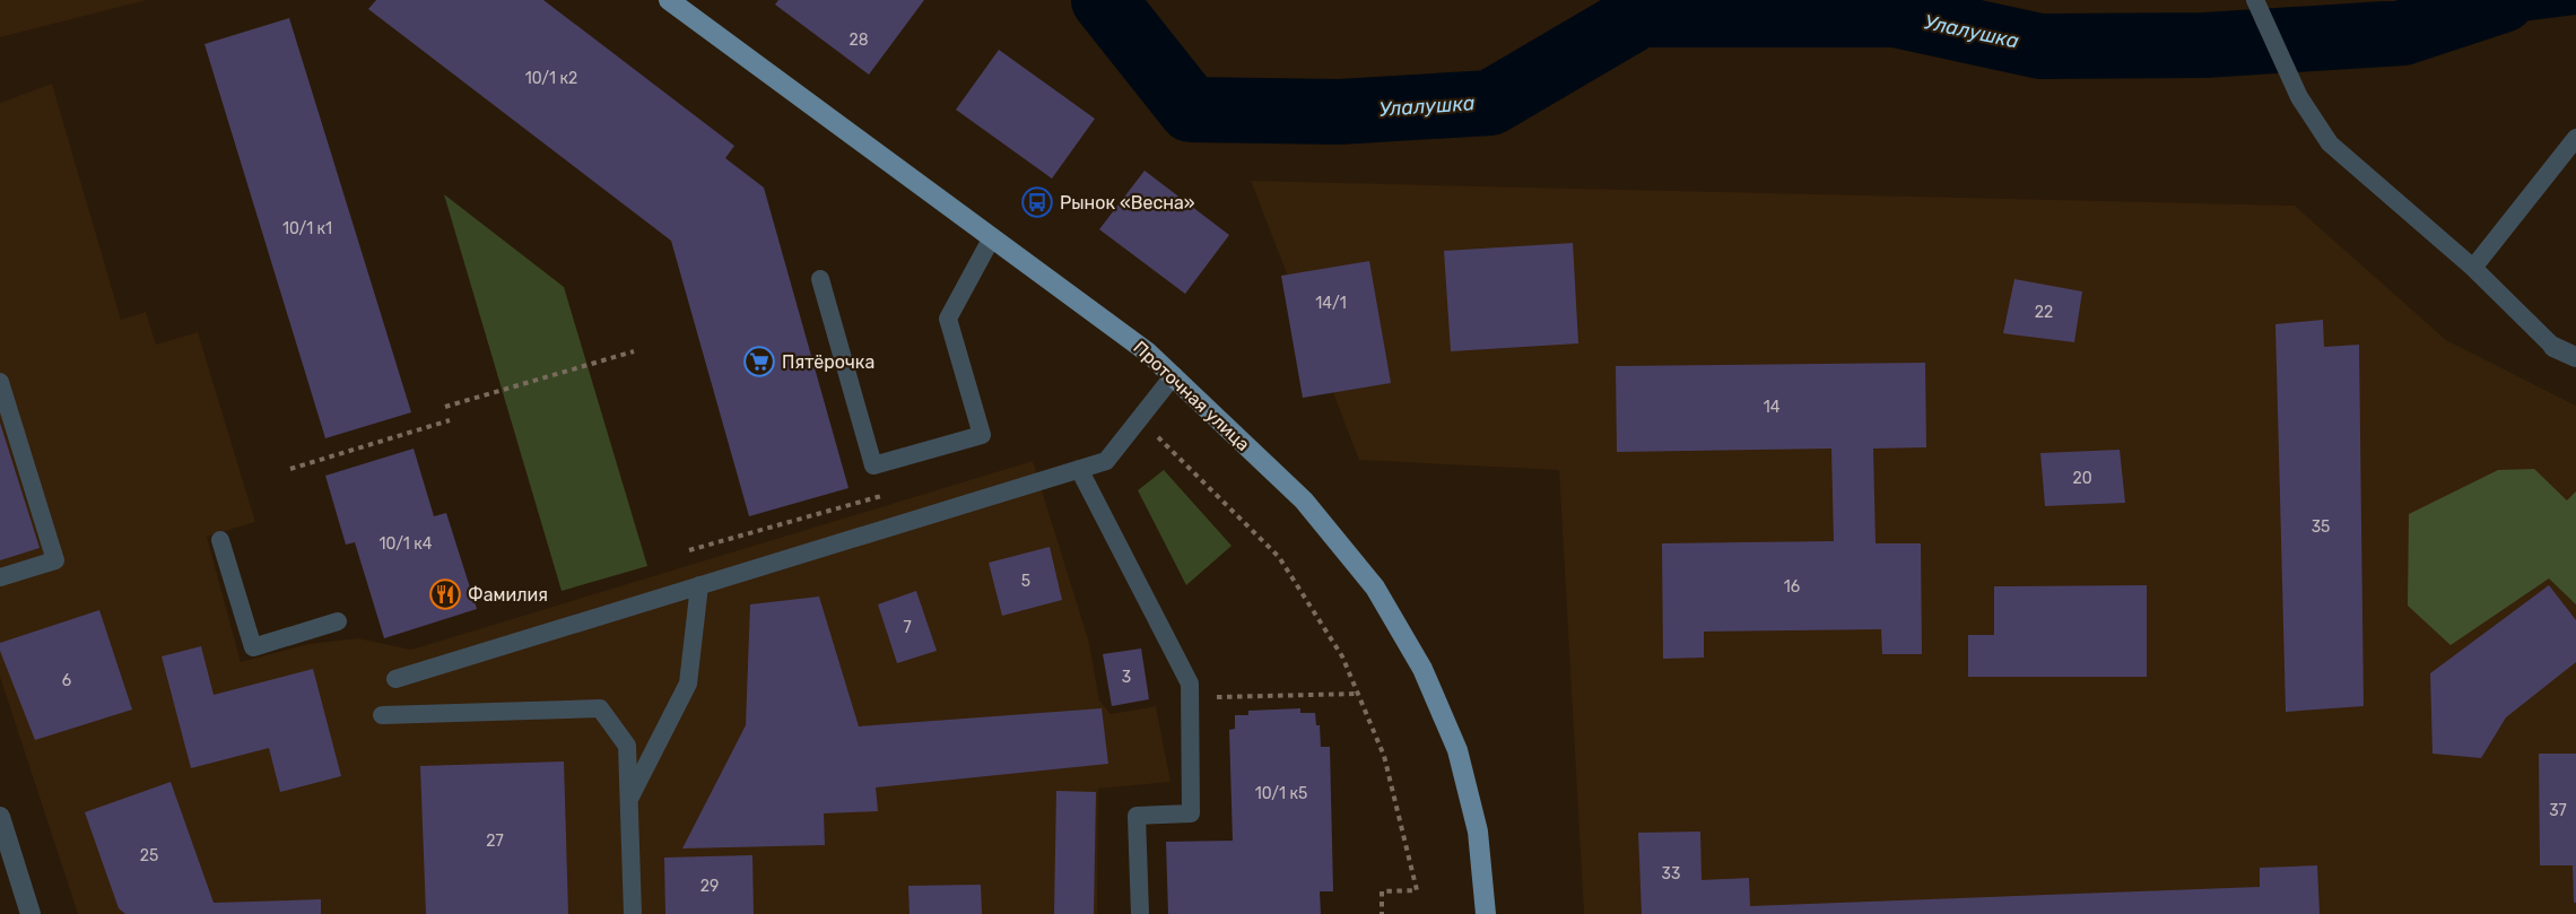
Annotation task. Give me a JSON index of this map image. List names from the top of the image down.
{
  "streets": {
    "main road": ["Проточная улица"]
  },
  "water": ["Улалушка"],
  "places": {
    "bus stop": ["Рынок «Весна»"],
    "supermarket": ["Пятёрочка"],
    "restaurant": ["Фамилия"]
  },
  "house_numbers": [
    "28",
    "10/1 к2",
    "10/1 к1",
    "14/1",
    "22",
    "14",
    "20",
    "35",
    "10/1 к4",
    "5",
    "16",
    "7",
    "3",
    "6",
    "10/1 к5",
    "37",
    "27",
    "25",
    "33",
    "29"
  ]
}
